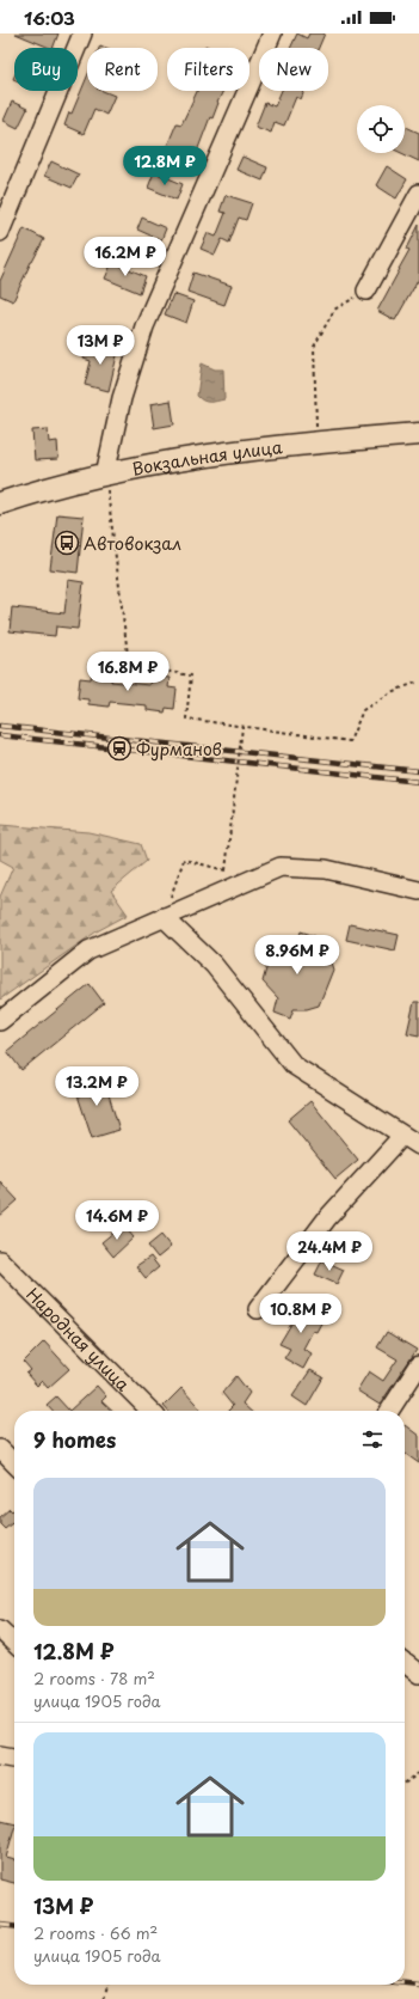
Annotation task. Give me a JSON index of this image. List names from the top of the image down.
{
  "streets": {
    "main road": ["Вокзальная улица"],
    "street": ["Народная улица"]
  },
  "places": {
    "bus stop": ["Автовокзал"],
    "station": ["Фурманов"]
  },
  "page": {
    "status": "16:03",
    "chip": [
      "Buy",
      "Rent",
      "Filters",
      "New"
    ],
    "price": [
      "12.8M ₽",
      "16.2M ₽",
      "13M ₽",
      "16.8M ₽",
      "8.96M ₽",
      "13.2M ₽",
      "14.6M ₽",
      "24.4M ₽",
      "10.8M ₽"
    ],
    "heading": "9 homes",
    "list": [
      {
        "name": "12.8M ₽",
        "note": "2 rooms · 78 m² · улица 1905 года"
      },
      {
        "name": "13M ₽",
        "note": "2 rooms · 66 m² · улица 1905 года"
      }
    ]
  }
}
